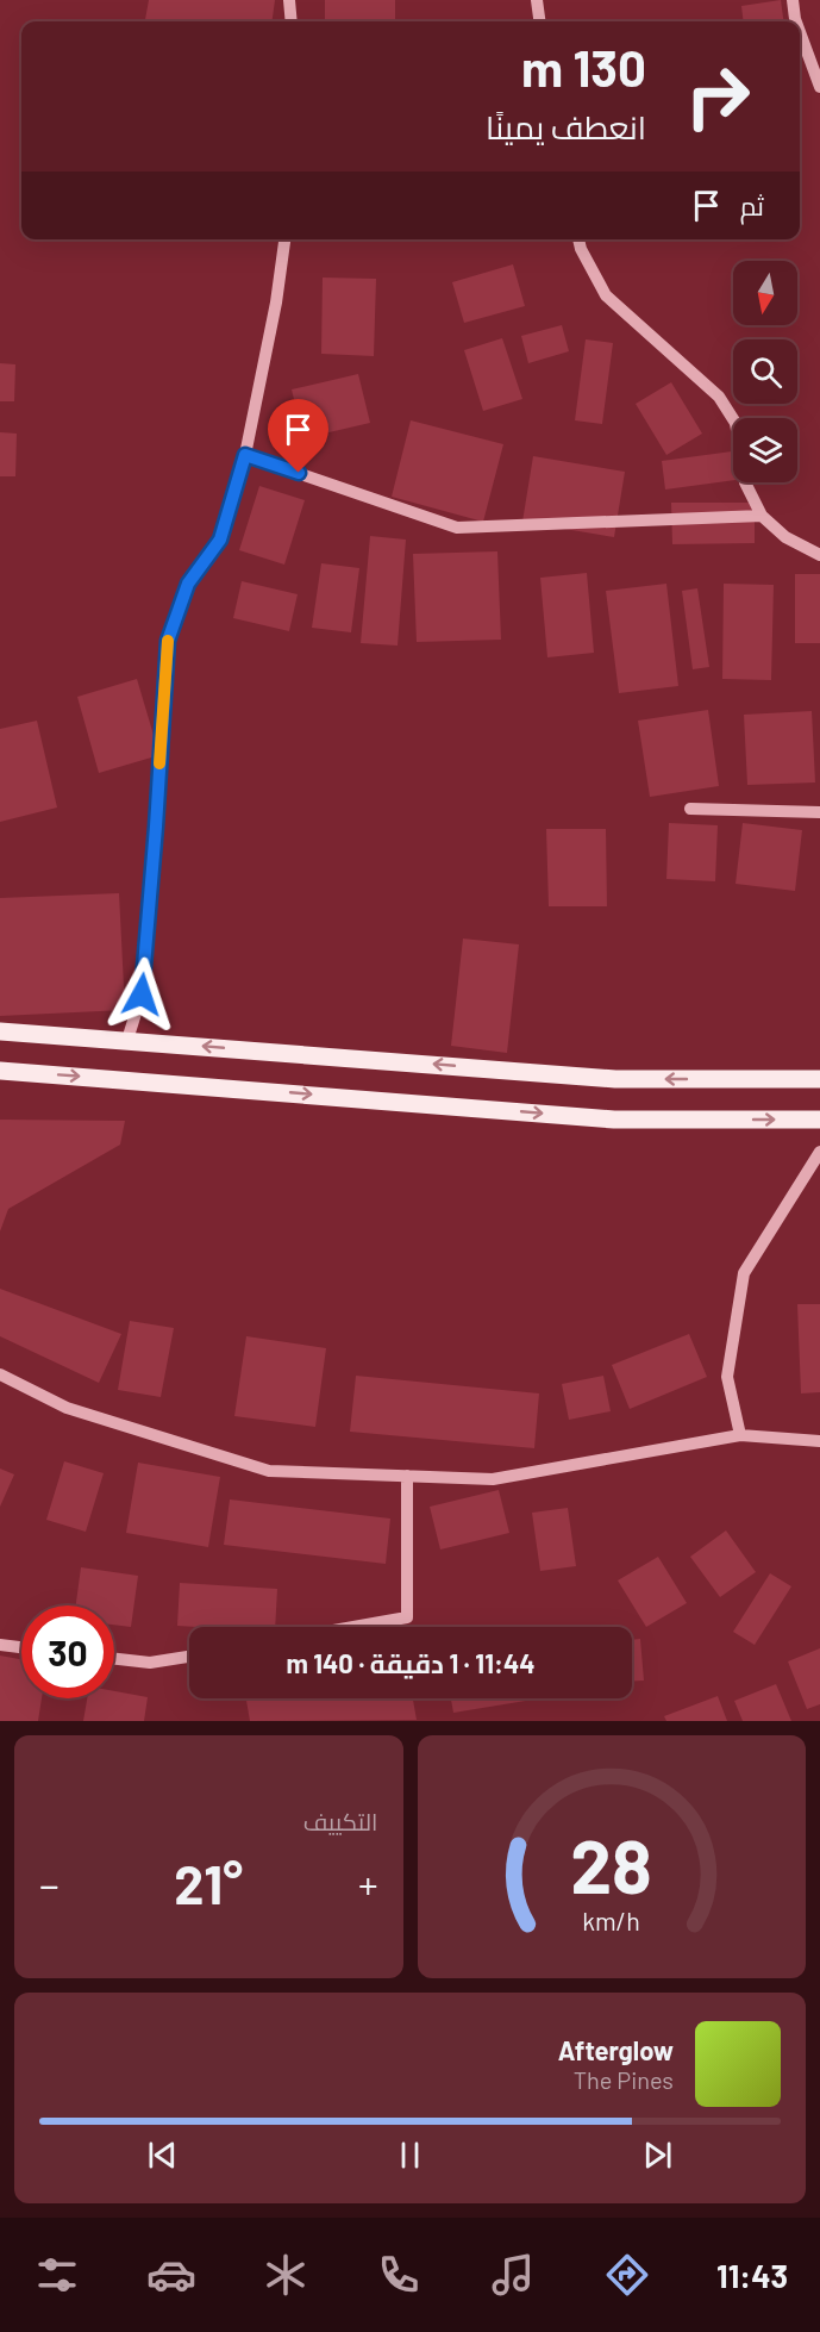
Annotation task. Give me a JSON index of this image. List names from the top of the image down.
{
  "north": "bottom",
  "page": {
    "turn": ["130 m", "انعطف يمينًا"],
    "then": "ثم",
    "limit": "30",
    "trip": "11:44 · 1 دقيقة · 140 m",
    "tile": "التكييف",
    "heat": ["−", "21°", "+"],
    "song": ["Afterglow", "The Pines"],
    "tabs": "11:43",
    "gauge": ["28", "km/h"]
  }
}
